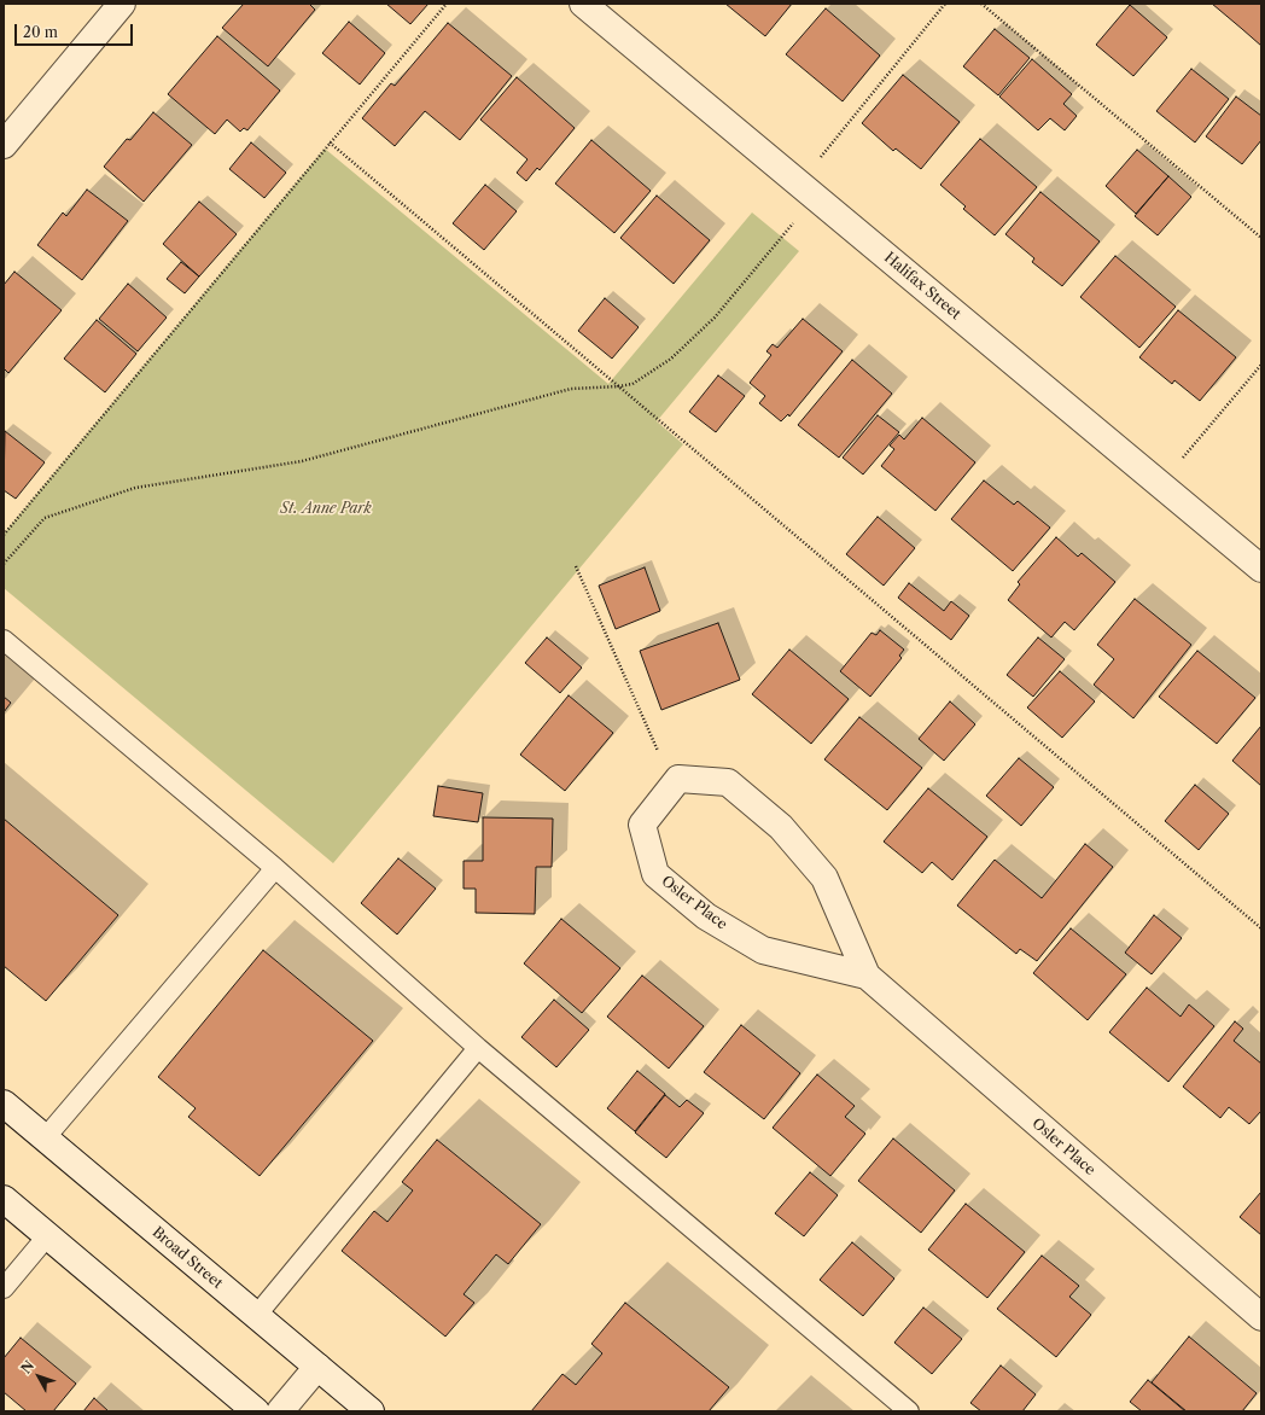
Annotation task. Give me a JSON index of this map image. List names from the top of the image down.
{
  "streets": {
    "street": ["Halifax Street", "Osler Place", "Broad Street"]
  },
  "parks": ["St. Anne Park"],
  "scale_bar": "20 m",
  "north": "top left"
}
